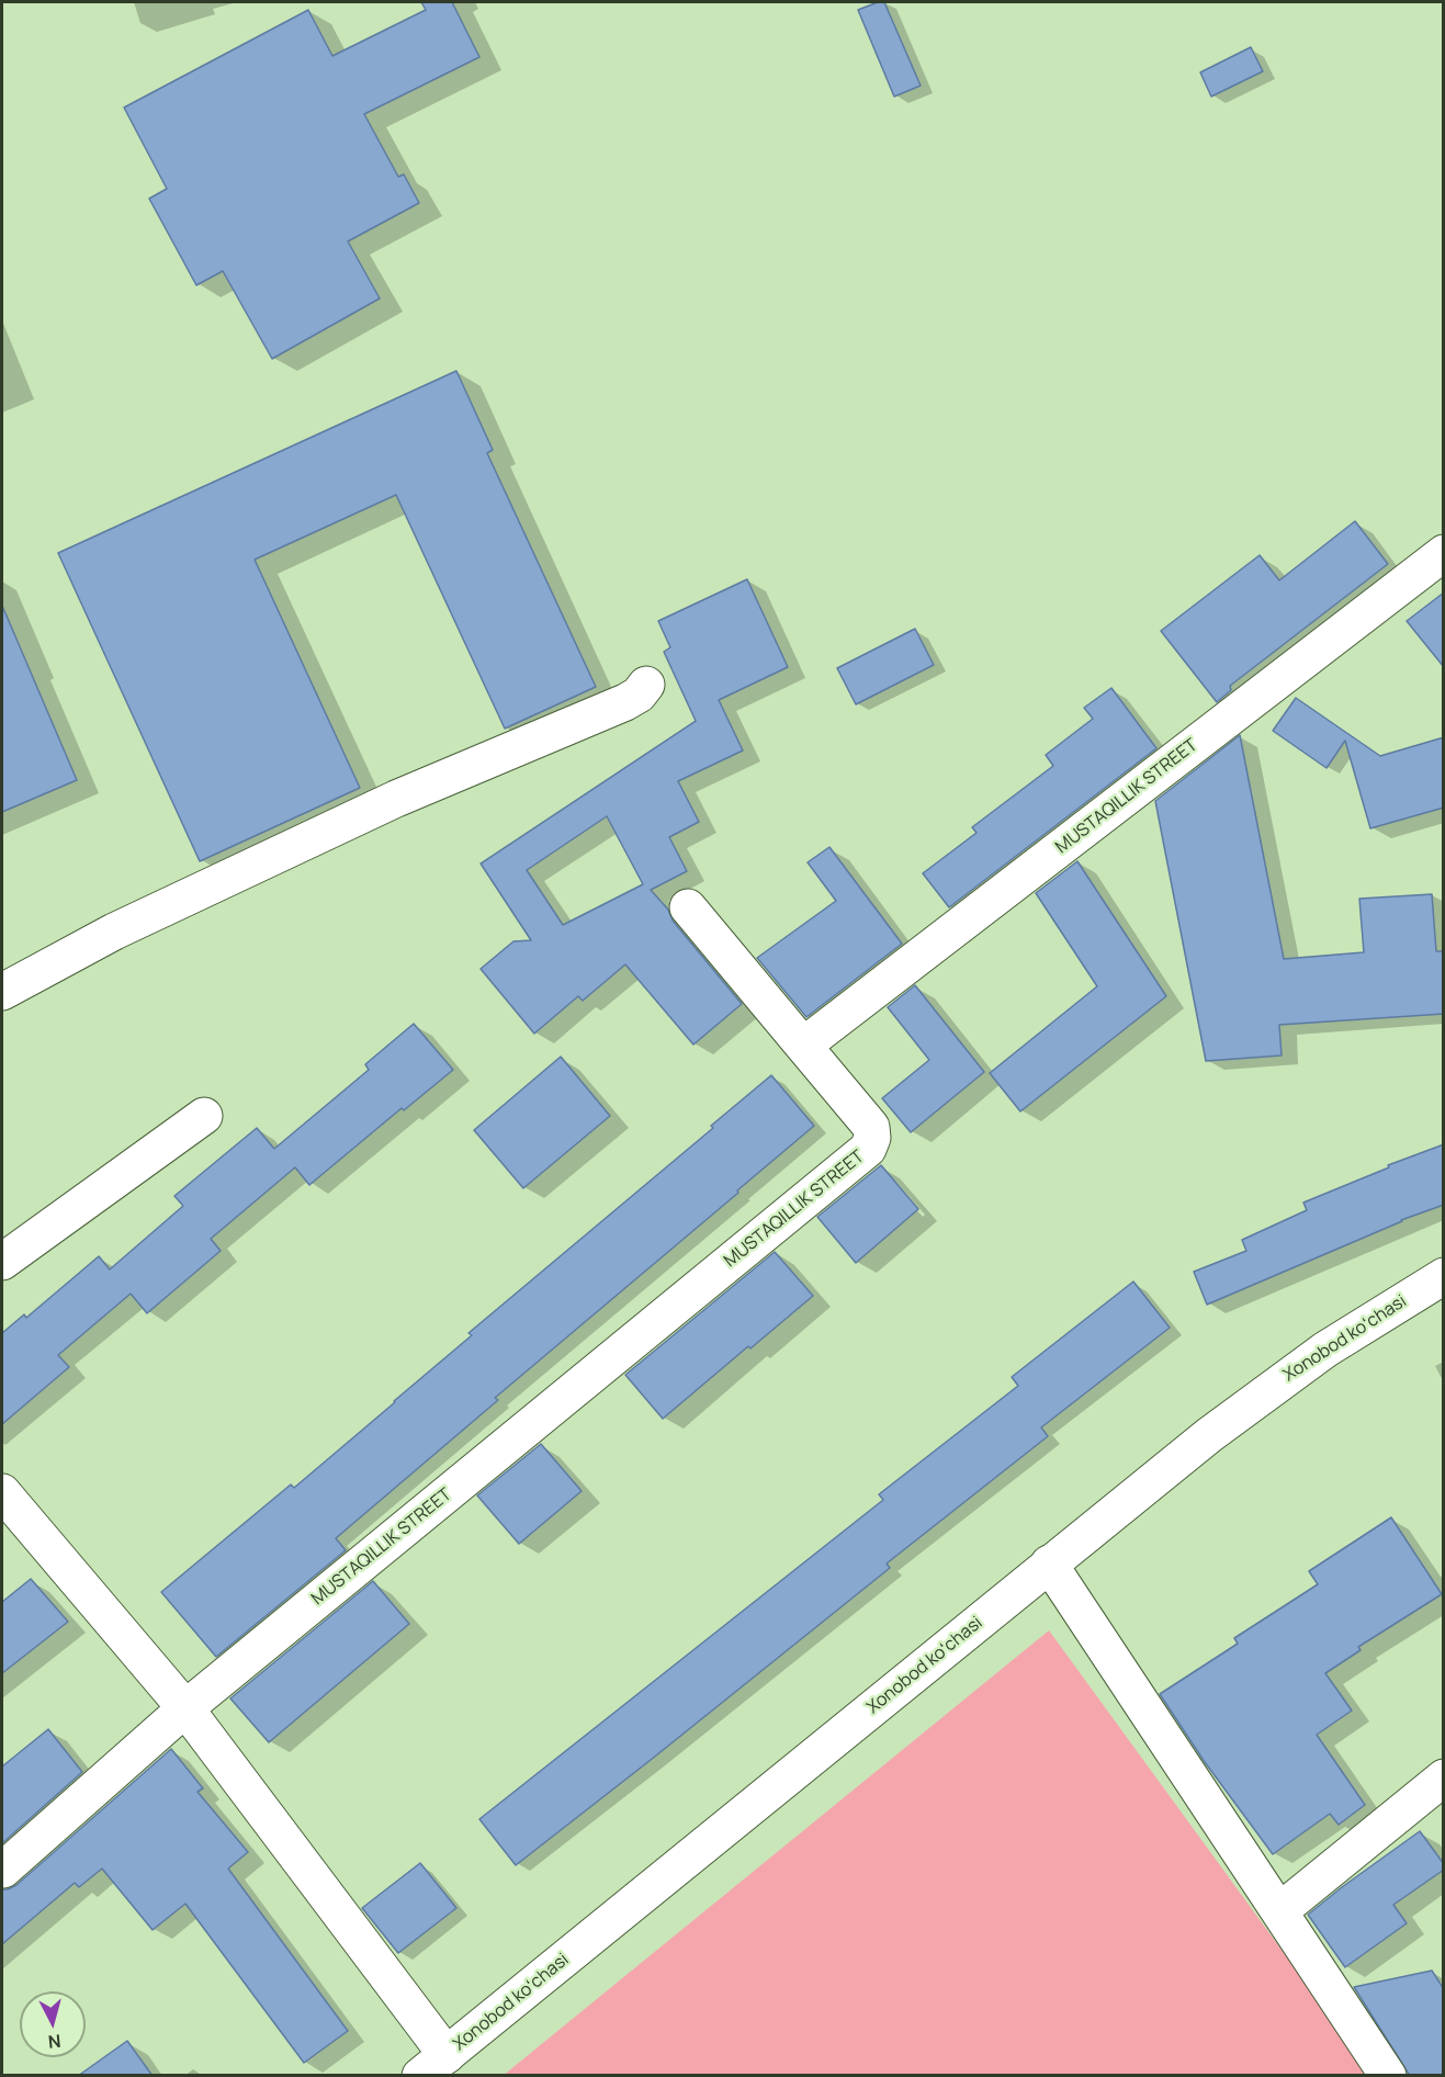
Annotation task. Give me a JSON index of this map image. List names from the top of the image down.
{
  "streets": {
    "street": ["MUSTAQILLIK STREET", "Xonobod koʻchasi"]
  },
  "north": "bottom"
}
